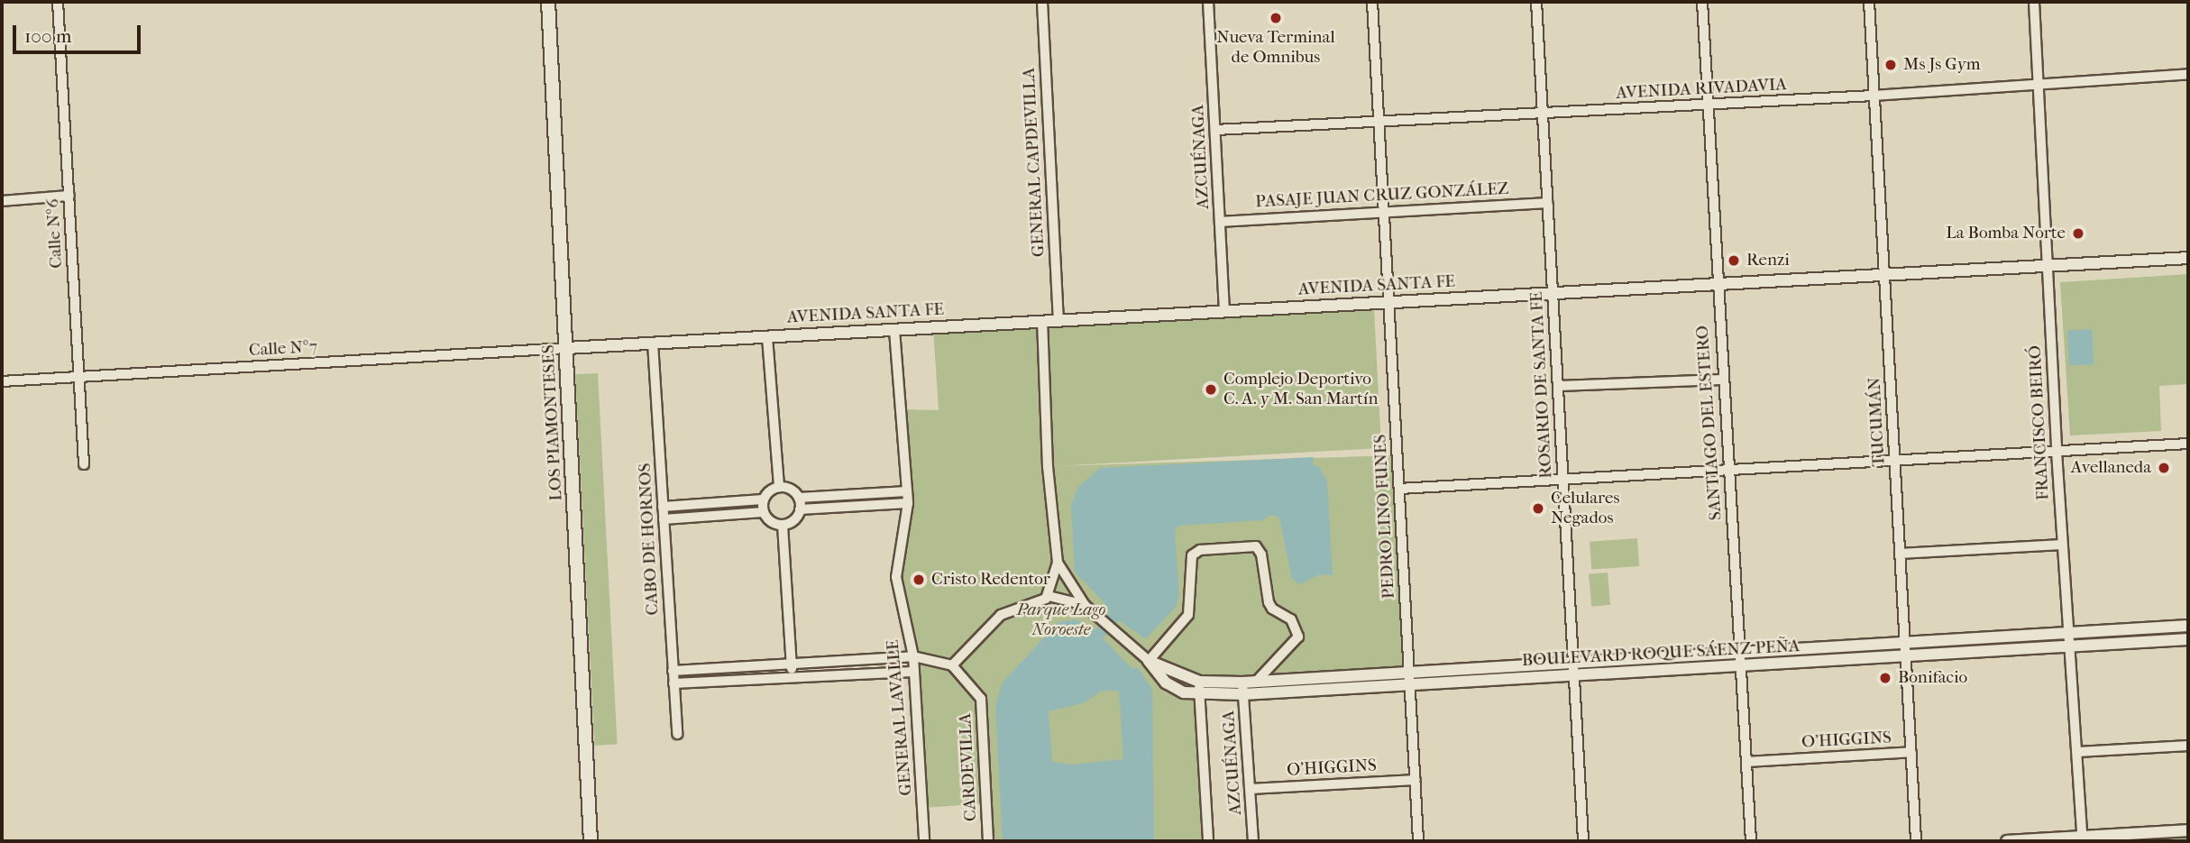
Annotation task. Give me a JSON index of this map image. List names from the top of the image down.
{
  "streets": {
    "main road": ["LOS PIAMONTESES"],
    "street": [
      "AVENIDA RIVADAVIA",
      "AZCUÉNAGA",
      "GENERAL CAPDEVILLA",
      "PASAJE JUAN CRUZ GONZÁLEZ",
      "Calle Nº6",
      "AVENIDA SANTA FE",
      "Calle Nº7",
      "ROSARIO DE SANTA FE",
      "TUCUMÁN",
      "SANTIAGO DEL ESTERO",
      "FRANCISCO BEIRÓ",
      "PEDRO LINO FUNES",
      "CABO DE HORNOS",
      "BOULEVARD ROQUE SÁENZ PEÑA",
      "GENERAL LAVALLE",
      "O'HIGGINS",
      "CARDEVILLA"
    ]
  },
  "crossings": [
    ["AVENIDA RIVADAVIA", "AZCUÉNAGA"],
    ["AVENIDA RIVADAVIA", "ROSARIO DE SANTA FE"],
    ["AVENIDA RIVADAVIA", "TUCUMÁN"],
    ["AVENIDA RIVADAVIA", "SANTIAGO DEL ESTERO"],
    ["AVENIDA RIVADAVIA", "FRANCISCO BEIRÓ"],
    ["AVENIDA RIVADAVIA", "PEDRO LINO FUNES"],
    ["AZCUÉNAGA", "PASAJE JUAN CRUZ GONZÁLEZ"],
    ["AZCUÉNAGA", "AVENIDA SANTA FE"],
    ["AZCUÉNAGA", "BOULEVARD ROQUE SÁENZ PEÑA"],
    ["AZCUÉNAGA", "O'HIGGINS"],
    ["GENERAL CAPDEVILLA", "AVENIDA SANTA FE"],
    ["PASAJE JUAN CRUZ GONZÁLEZ", "ROSARIO DE SANTA FE"],
    ["PASAJE JUAN CRUZ GONZÁLEZ", "PEDRO LINO FUNES"],
    ["Calle Nº6", "Calle Nº7"],
    ["AVENIDA SANTA FE", "Calle Nº7"],
    ["AVENIDA SANTA FE", "ROSARIO DE SANTA FE"],
    ["AVENIDA SANTA FE", "TUCUMÁN"],
    ["AVENIDA SANTA FE", "LOS PIAMONTESES"],
    ["AVENIDA SANTA FE", "SANTIAGO DEL ESTERO"],
    ["AVENIDA SANTA FE", "FRANCISCO BEIRÓ"],
    ["AVENIDA SANTA FE", "PEDRO LINO FUNES"],
    ["AVENIDA SANTA FE", "CABO DE HORNOS"],
    ["AVENIDA SANTA FE", "GENERAL LAVALLE"],
    ["Calle Nº7", "LOS PIAMONTESES"],
    ["ROSARIO DE SANTA FE", "BOULEVARD ROQUE SÁENZ PEÑA"],
    ["TUCUMÁN", "BOULEVARD ROQUE SÁENZ PEÑA"],
    ["TUCUMÁN", "O'HIGGINS"],
    ["SANTIAGO DEL ESTERO", "BOULEVARD ROQUE SÁENZ PEÑA"],
    ["SANTIAGO DEL ESTERO", "O'HIGGINS"],
    ["FRANCISCO BEIRÓ", "BOULEVARD ROQUE SÁENZ PEÑA"],
    ["PEDRO LINO FUNES", "BOULEVARD ROQUE SÁENZ PEÑA"],
    ["PEDRO LINO FUNES", "O'HIGGINS"]
  ],
  "parks": ["Parque Lago Noroeste"],
  "places": [
    "Nueva Terminal de Omnibus",
    "Ms Js Gym",
    "La Bomba Norte",
    "Renzi",
    "Complejo Deportivo C. A. y M. San Martín",
    "Avellaneda",
    "Celulares Negados",
    "Cristo Redentor",
    "Bonifacio"
  ],
  "scale_bar": "100 m"
}
